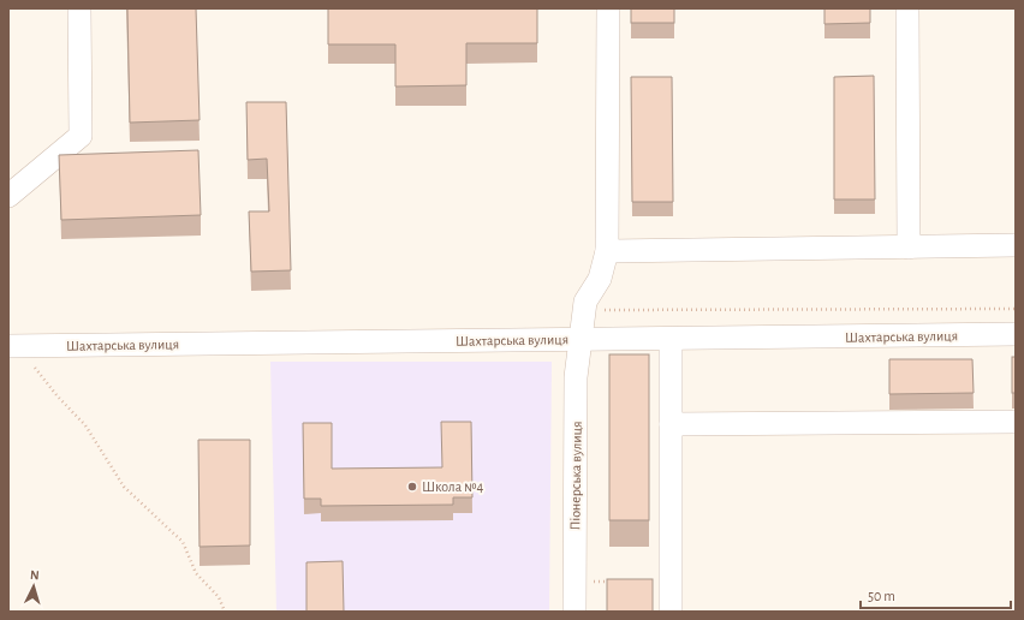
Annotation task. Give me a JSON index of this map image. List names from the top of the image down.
{
  "streets": {
    "street": ["Шахтарська вулиця", "Піонерська вулиця"]
  },
  "crossings": [
    ["Шахтарська вулиця", "Піонерська вулиця"]
  ],
  "places": ["Школа №4"],
  "scale_bar": "50 m",
  "north": "top"
}
